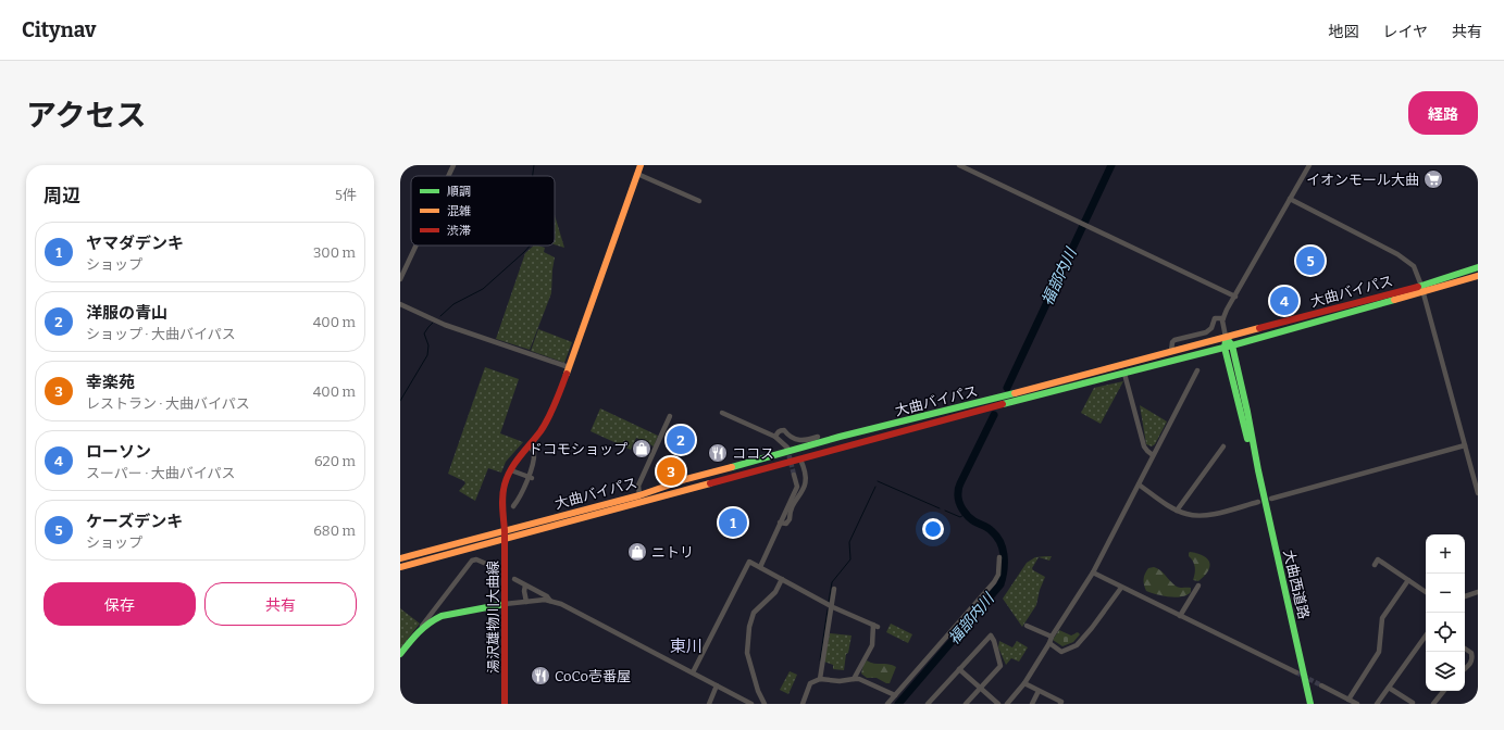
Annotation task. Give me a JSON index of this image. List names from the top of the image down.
{
  "streets": {
    "main road": ["大曲バイパス", "大曲西道路", "湯沢雄物川大曲線"]
  },
  "crossings": [
    ["大曲バイパス", "大曲西道路"],
    ["大曲バイパス", "湯沢雄物川大曲線"]
  ],
  "districts": ["東川"],
  "water": ["福部内川"],
  "places": {
    "supermarket": ["イオンモール大曲"],
    "shop": ["ドコモショップ", "ニトリ"],
    "restaurant": ["ココス", "CoCo壱番屋"]
  },
  "legend": ["順調", "混雑", "渋滞"],
  "page": {
    "header": "Citynav",
    "nav": ["地図", "レイヤ", "共有"],
    "title": "アクセス",
    "buttons": [
      "経路",
      ["保存", "共有"]
    ],
    "heading": ["周辺", "5件"],
    "list": [
      {
        "mark": "1",
        "name": "ヤマダデンキ",
        "note": "ショップ",
        "value": "300 m"
      },
      {
        "mark": "2",
        "name": "洋服の青山",
        "note": "ショップ · 大曲バイパス",
        "value": "400 m"
      },
      {
        "mark": "3",
        "name": "幸楽苑",
        "note": "レストラン · 大曲バイパス",
        "value": "400 m"
      },
      {
        "mark": "4",
        "name": "ローソン",
        "note": "スーパー · 大曲バイパス",
        "value": "620 m"
      },
      {
        "mark": "5",
        "name": "ケーズデンキ",
        "note": "ショップ",
        "value": "680 m"
      }
    ],
    "pins": [
      "5",
      "4",
      "2",
      "3",
      "1"
    ],
    "map_buttons": ["+", "−"]
  }
}
